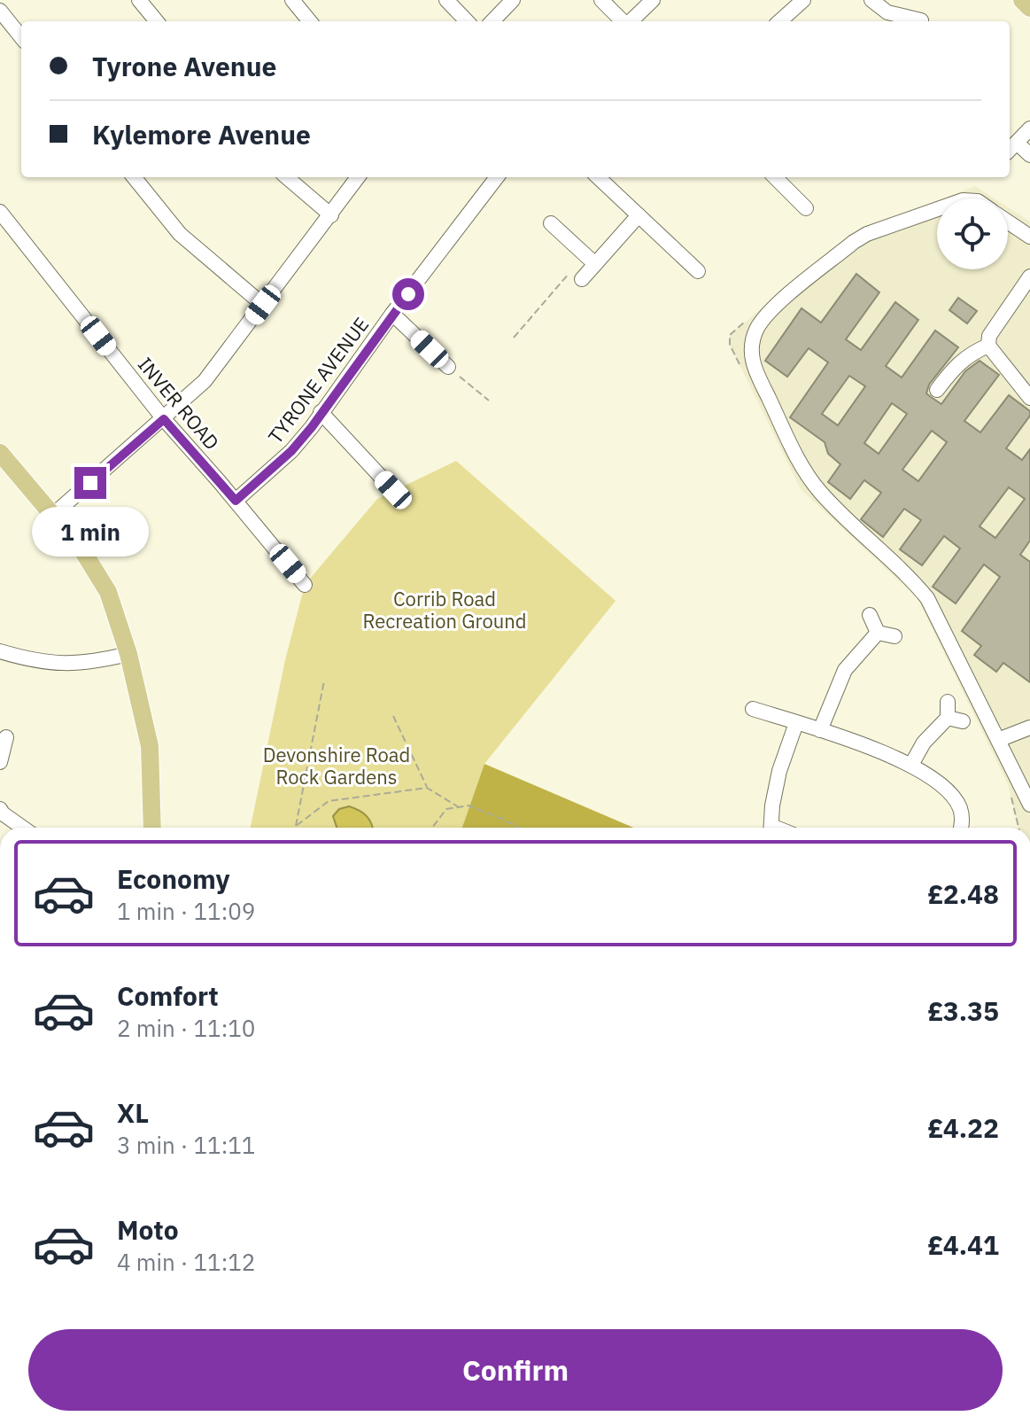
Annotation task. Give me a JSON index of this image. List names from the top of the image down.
{
  "streets": {
    "street": ["TYRONE AVENUE", "INVER ROAD"]
  },
  "crossings": [
    ["TYRONE AVENUE", "INVER ROAD"]
  ],
  "parks": ["Corrib Road Recreation Ground", "Devonshire Road Rock Gardens"],
  "page": {
    "banner": ["Tyrone Avenue", "Kylemore Avenue"],
    "bubble": "1 min",
    "list": [
      {
        "name": "Economy",
        "note": "1 min · 11:09",
        "value": "£2.48"
      },
      {
        "name": "Comfort",
        "note": "2 min · 11:10",
        "value": "£3.35"
      },
      {
        "name": "XL",
        "note": "3 min · 11:11",
        "value": "£4.22"
      },
      {
        "name": "Moto",
        "note": "4 min · 11:12",
        "value": "£4.41"
      }
    ],
    "buttons": "Confirm"
  }
}
